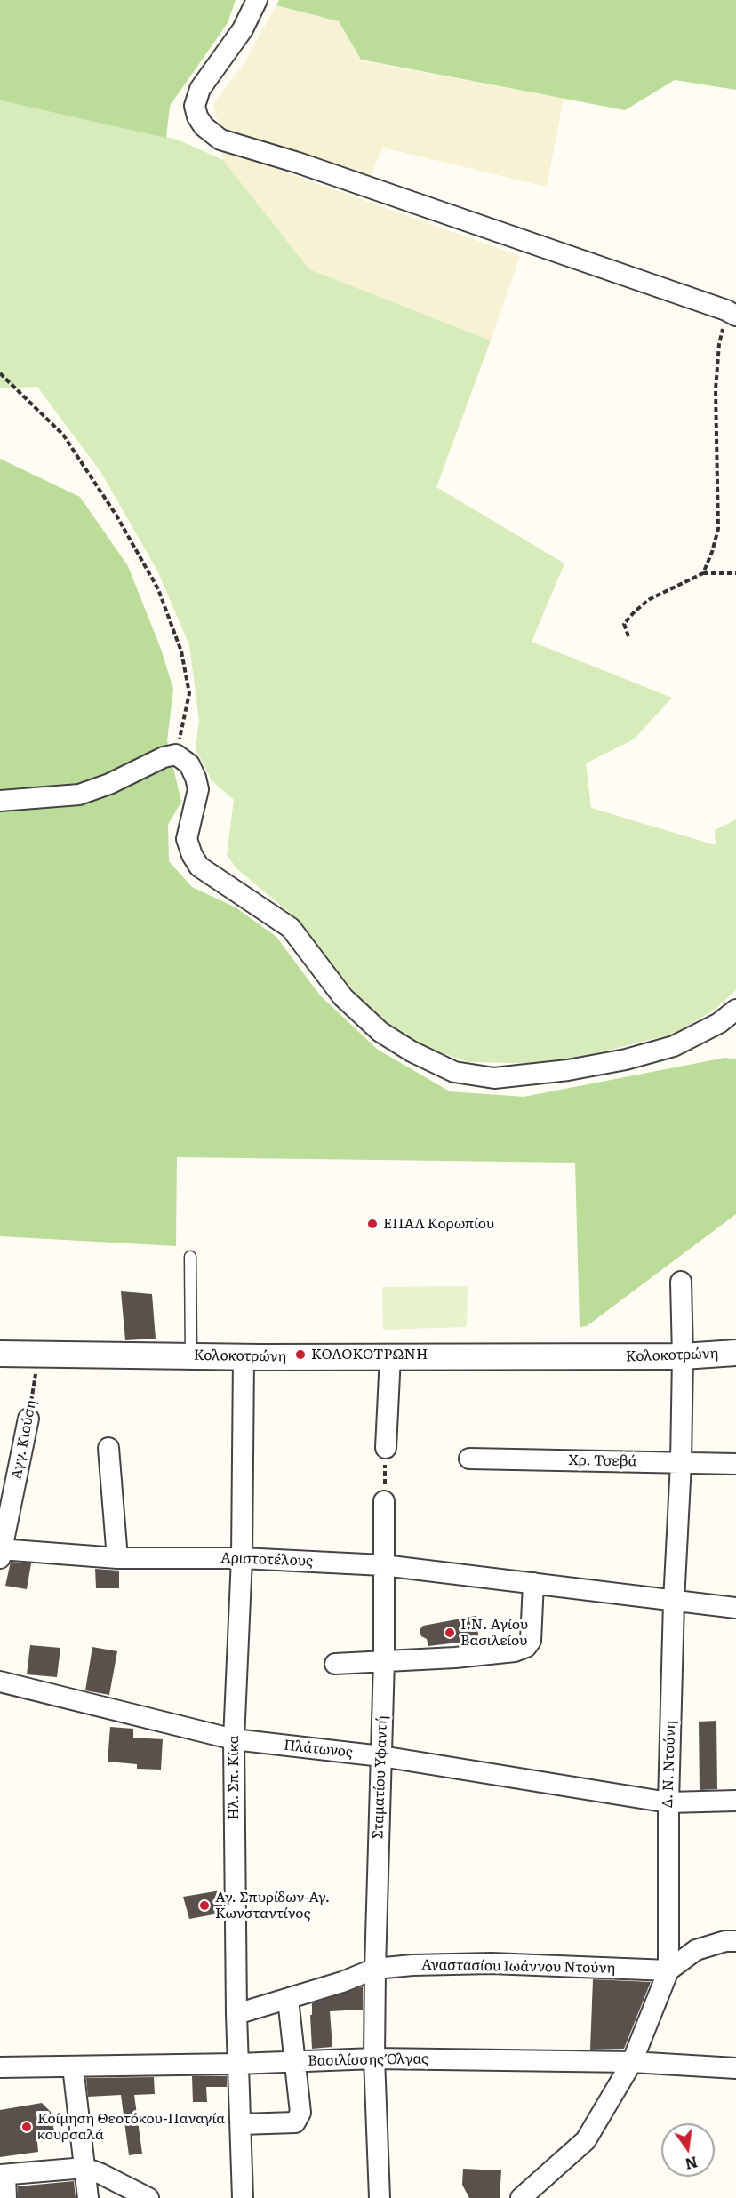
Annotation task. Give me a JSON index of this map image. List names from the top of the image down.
{
  "streets": {
    "street": [
      "Κολοκοτρώνη",
      "Αγγ. Κιούση",
      "Χρ. Τσεβά",
      "Αριστοτέλους",
      "Πλάτωνος",
      "Δ. Ν. Ντούνη",
      "Ηλ. Σπ. Κίκα",
      "Σταματίου Υφαντή",
      "Αναστασίου Ιωάννου Ντούνη",
      "Βασιλίσσης Όλγας"
    ]
  },
  "crossings": [
    ["Κολοκοτρώνη", "Αγγ. Κιούση"],
    ["Κολοκοτρώνη", "Δ. Ν. Ντούνη"],
    ["Κολοκοτρώνη", "Ηλ. Σπ. Κίκα"],
    ["Αγγ. Κιούση", "Αριστοτέλους"],
    ["Χρ. Τσεβά", "Δ. Ν. Ντούνη"],
    ["Αριστοτέλους", "Δ. Ν. Ντούνη"],
    ["Αριστοτέλους", "Ηλ. Σπ. Κίκα"],
    ["Αριστοτέλους", "Σταματίου Υφαντή"],
    ["Πλάτωνος", "Δ. Ν. Ντούνη"],
    ["Πλάτωνος", "Ηλ. Σπ. Κίκα"],
    ["Πλάτωνος", "Σταματίου Υφαντή"],
    ["Δ. Ν. Ντούνη", "Αναστασίου Ιωάννου Ντούνη"],
    ["Δ. Ν. Ντούνη", "Βασιλίσσης Όλγας"],
    ["Ηλ. Σπ. Κίκα", "Αναστασίου Ιωάννου Ντούνη"],
    ["Ηλ. Σπ. Κίκα", "Βασιλίσσης Όλγας"],
    ["Σταματίου Υφαντή", "Αναστασίου Ιωάννου Ντούνη"],
    ["Σταματίου Υφαντή", "Βασιλίσσης Όλγας"]
  ],
  "places": [
    "ΕΠΑΛ Κορωπίου",
    "ΚΟΛΟΚΟΤΡΩΝΗ",
    "Ι.Ν. Αγίου Βασιλείου",
    "Αγ. Σπυρίδων-Αγ. Κωνσταντίνος",
    "Κοίμηση Θεοτόκου-Παναγία κουρσαλά"
  ],
  "north": "bottom"
}
